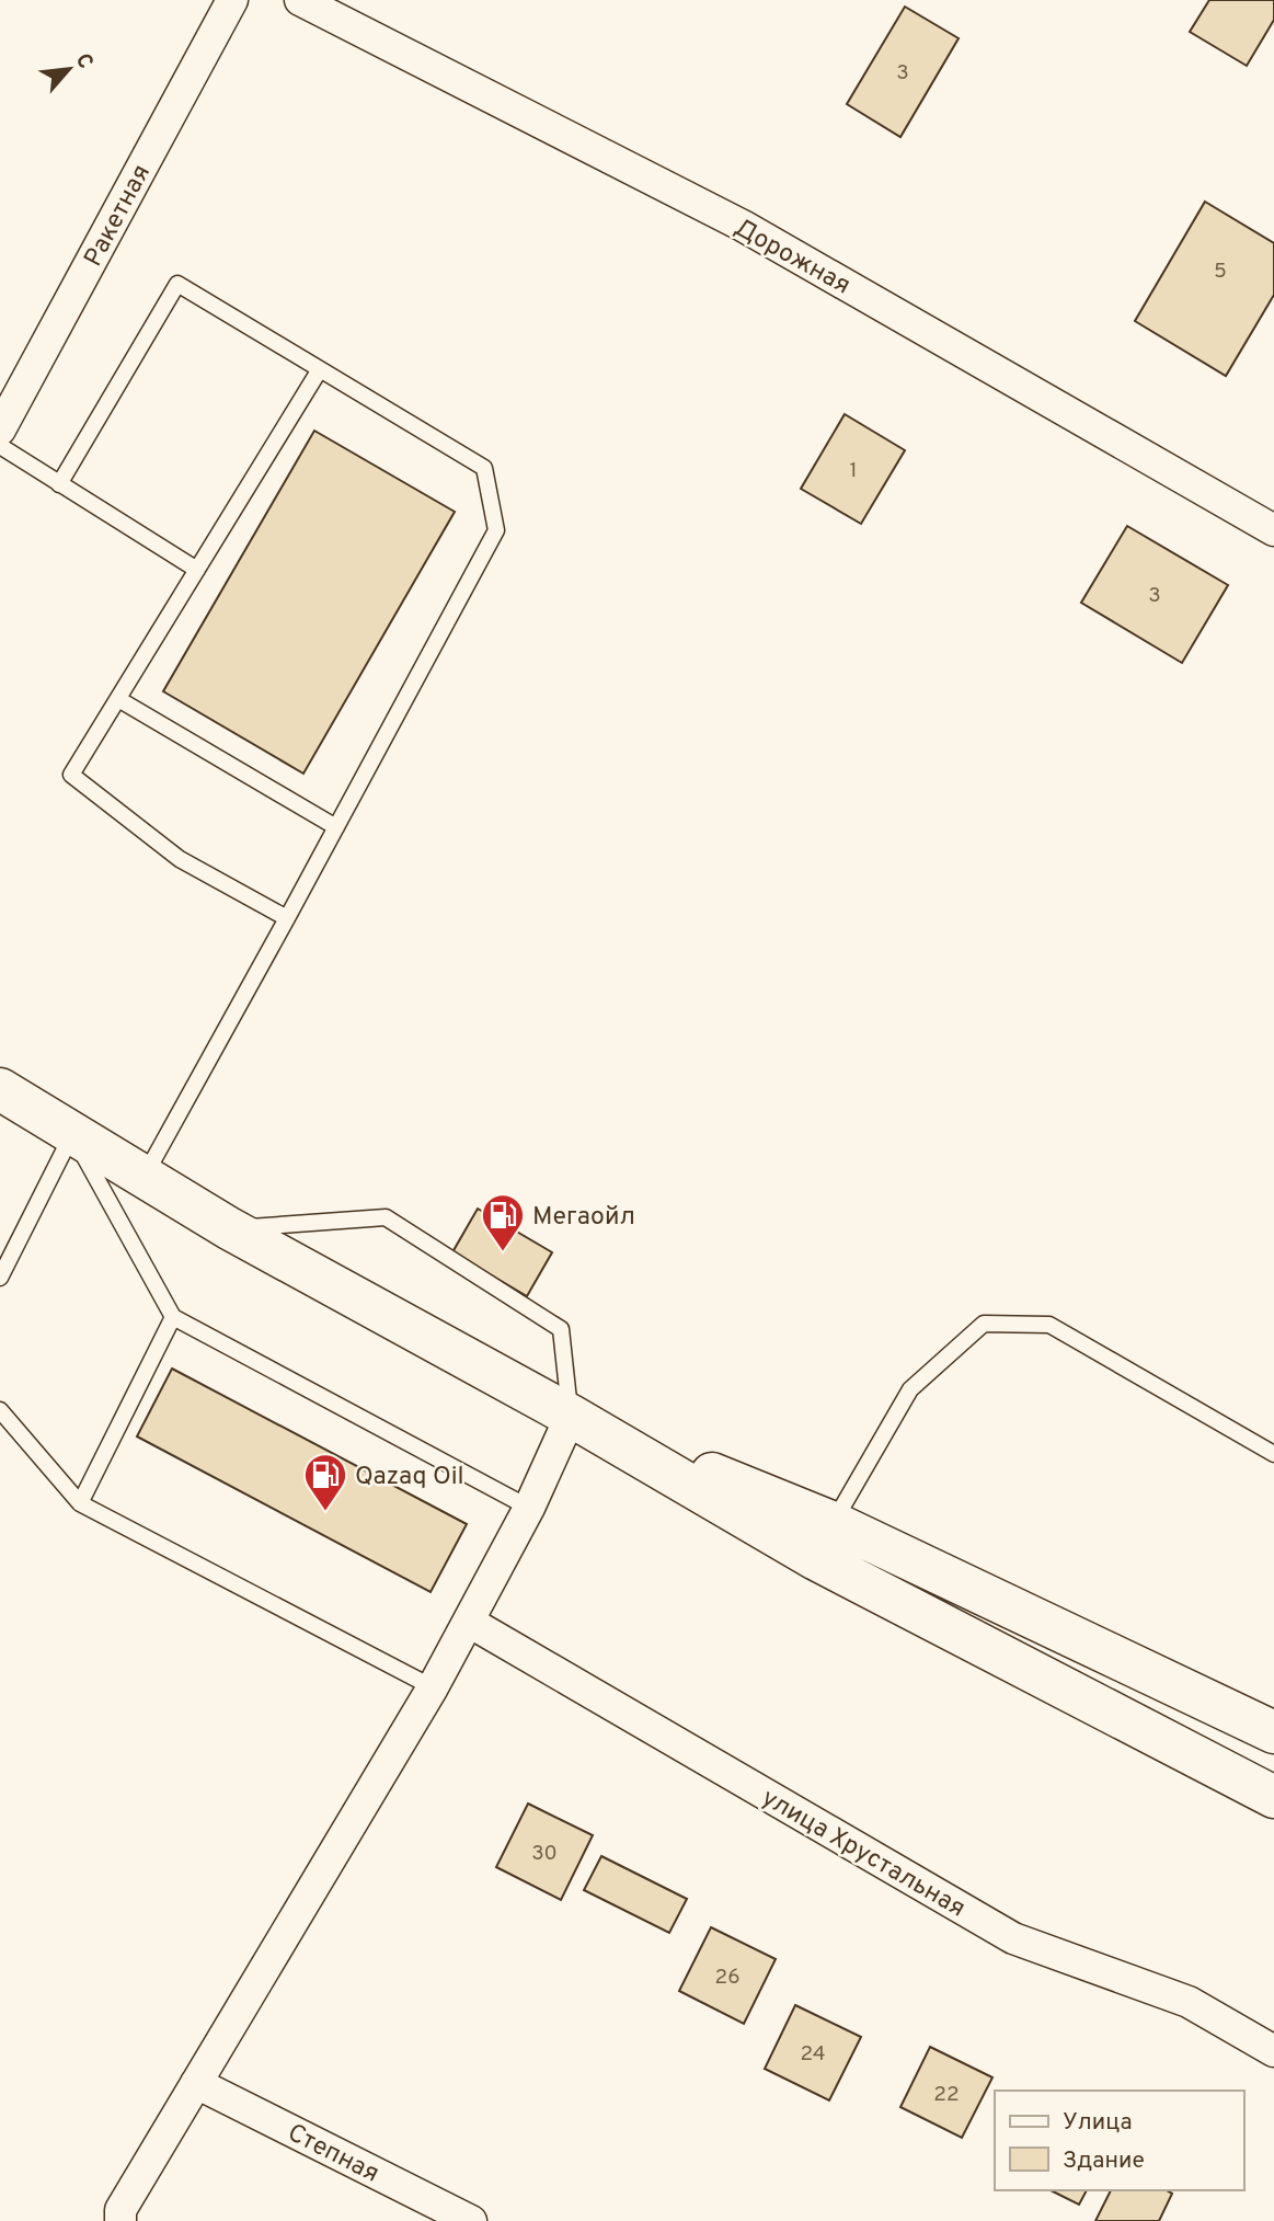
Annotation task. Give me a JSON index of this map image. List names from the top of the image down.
{
  "streets": {
    "street": [
      "Ракетная",
      "Дорожная",
      "улица Хрустальная",
      "Степная"
    ]
  },
  "places": {
    "fuel station": ["Мегаойл", "Qazaq Oil"]
  },
  "house_numbers": [
    "3",
    "5",
    "1",
    "3",
    "30",
    "26",
    "24",
    "22"
  ],
  "legend": ["Улица", "Здание"],
  "north": "top right"
}
